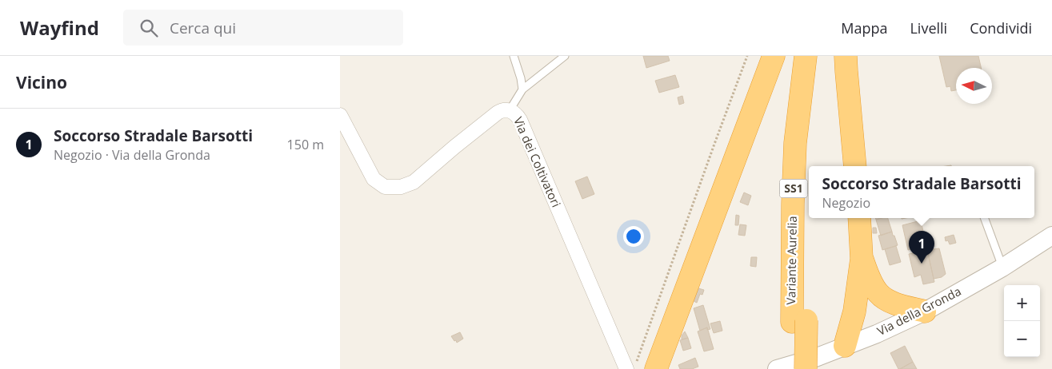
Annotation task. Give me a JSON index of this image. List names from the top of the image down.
{
  "streets": {
    "highway": ["SS1", "Variante Aurelia"],
    "street": ["Via dei Coltivatori", "Via della Gronda"]
  },
  "north": "left",
  "page": {
    "header": "Wayfind",
    "search": "Cerca qui",
    "nav": ["Mappa", "Livelli", "Condividi"],
    "heading": "Vicino",
    "list": [
      {
        "mark": "1",
        "name": "Soccorso Stradale Barsotti",
        "note": "Negozio · Via della Gronda",
        "value": "150 m"
      }
    ],
    "popup": ["Soccorso Stradale Barsotti", "Negozio"],
    "pins": "1",
    "map_buttons": ["+", "−"]
  }
}
